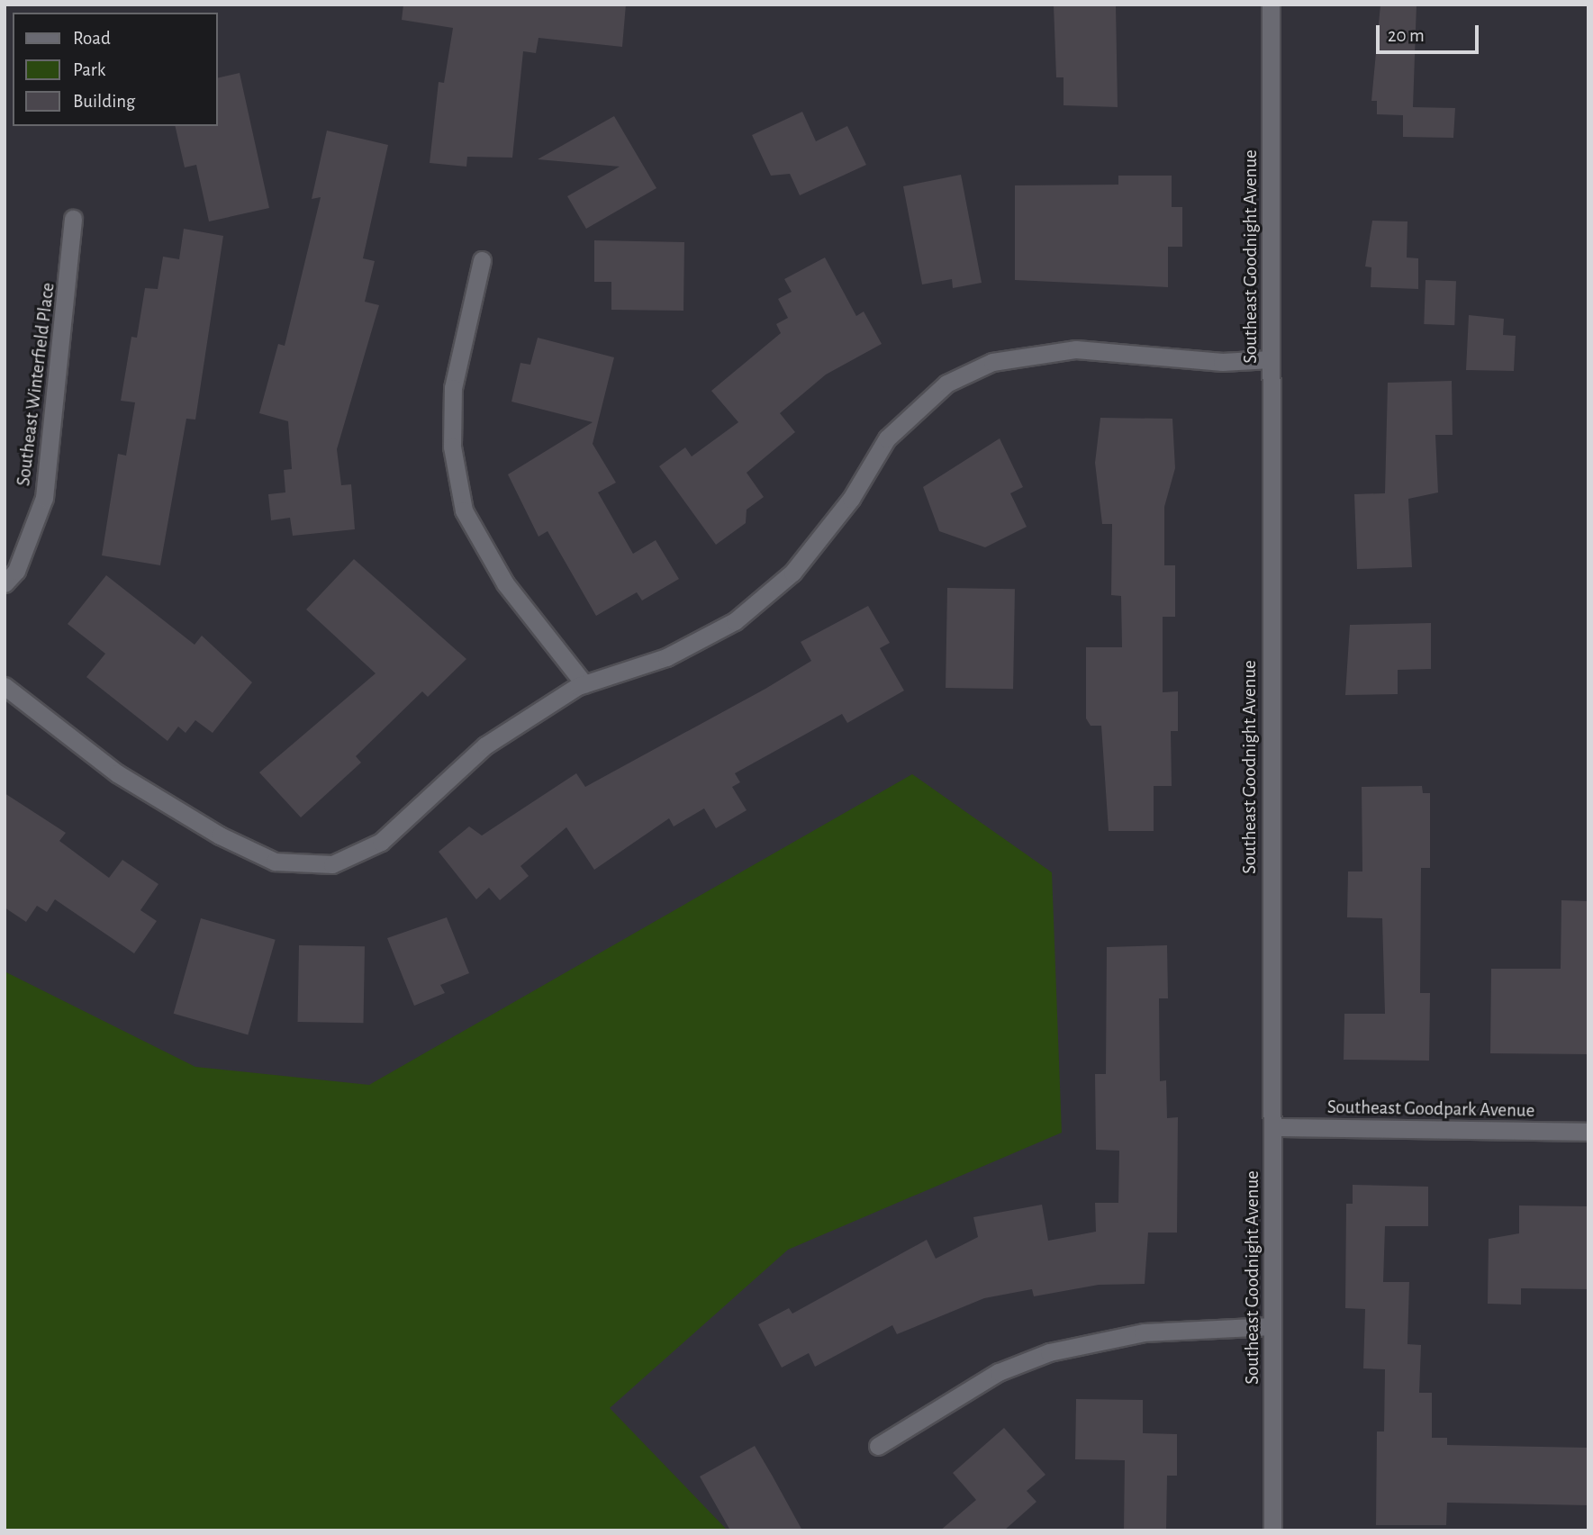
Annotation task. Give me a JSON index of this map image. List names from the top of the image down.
{
  "streets": {
    "street": ["Southeast Goodnight Avenue", "Southeast Winterfield Place", "Southeast Goodpark Avenue"]
  },
  "crossings": [
    ["Southeast Goodnight Avenue", "Southeast Goodpark Avenue"]
  ],
  "legend": ["Road", "Park", "Building"],
  "scale_bar": "20 m"
}
